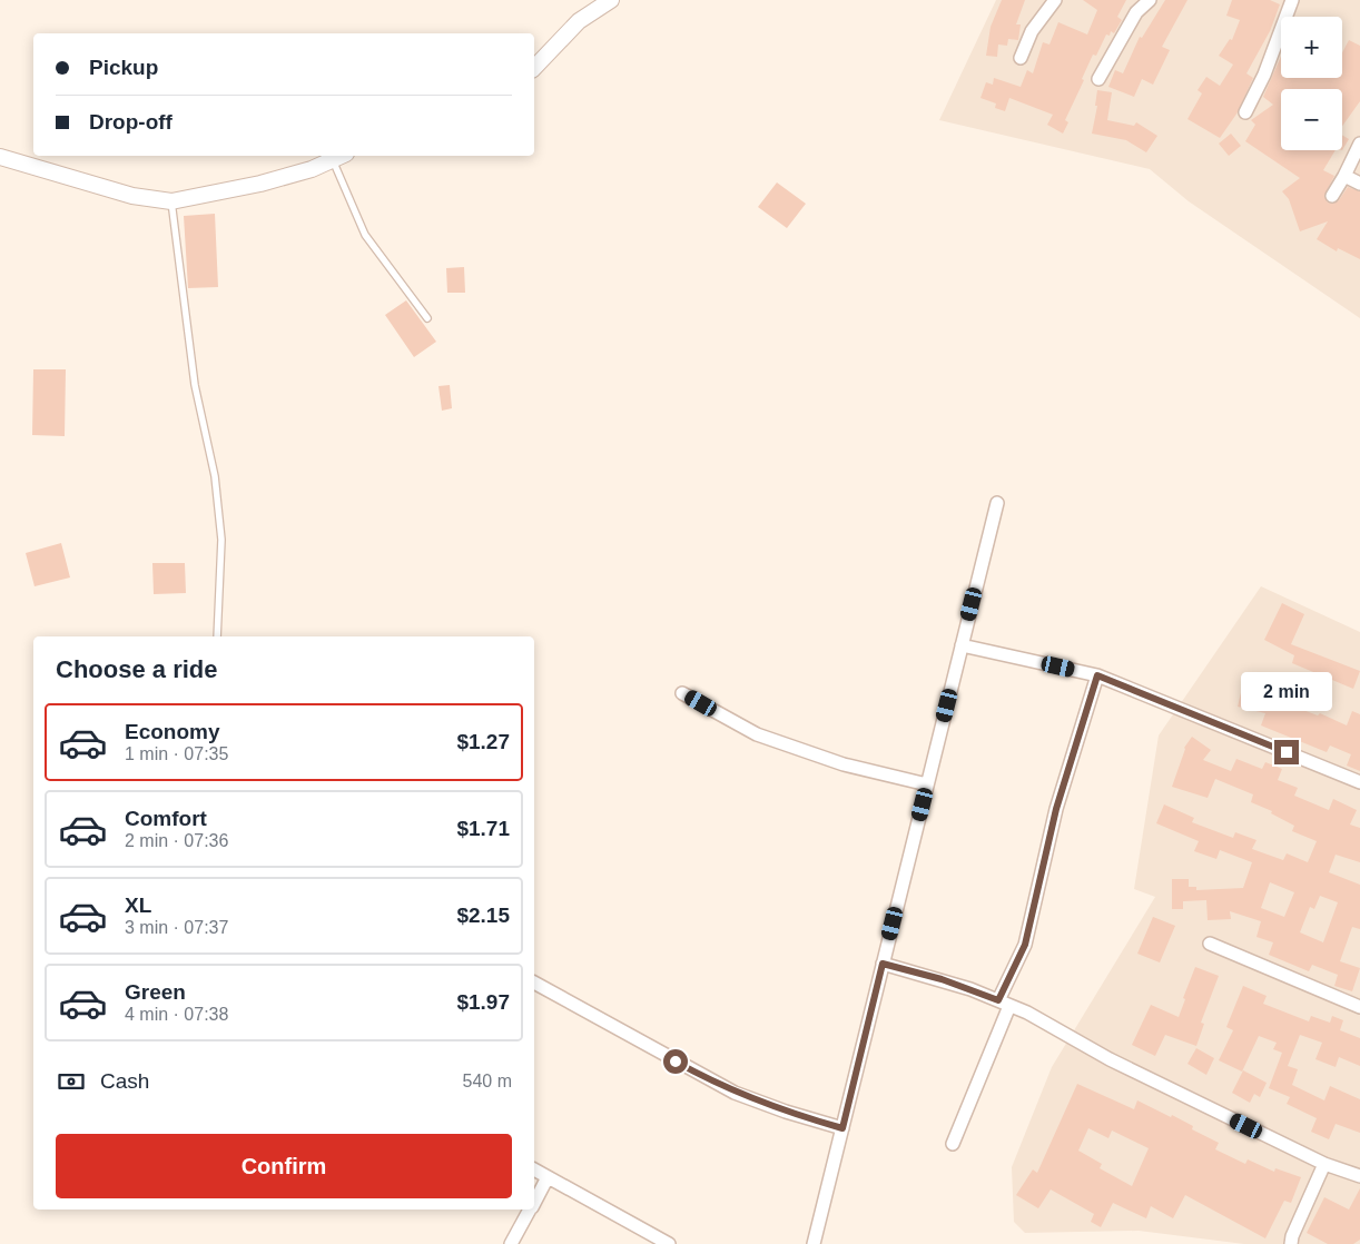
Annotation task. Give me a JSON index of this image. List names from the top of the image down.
{
  "page": {
    "map_buttons": ["+", "−"],
    "banner": ["Pickup", "Drop-off"],
    "heading": "Choose a ride",
    "bubble": "2 min",
    "list": [
      {
        "name": "Economy",
        "note": "1 min · 07:35",
        "value": "$1.27"
      },
      {
        "name": "Comfort",
        "note": "2 min · 07:36",
        "value": "$1.71"
      },
      {
        "name": "XL",
        "note": "3 min · 07:37",
        "value": "$2.15"
      },
      {
        "name": "Green",
        "note": "4 min · 07:38",
        "value": "$1.97"
      }
    ],
    "pay": ["Cash", "540 m"],
    "buttons": "Confirm"
  }
}
